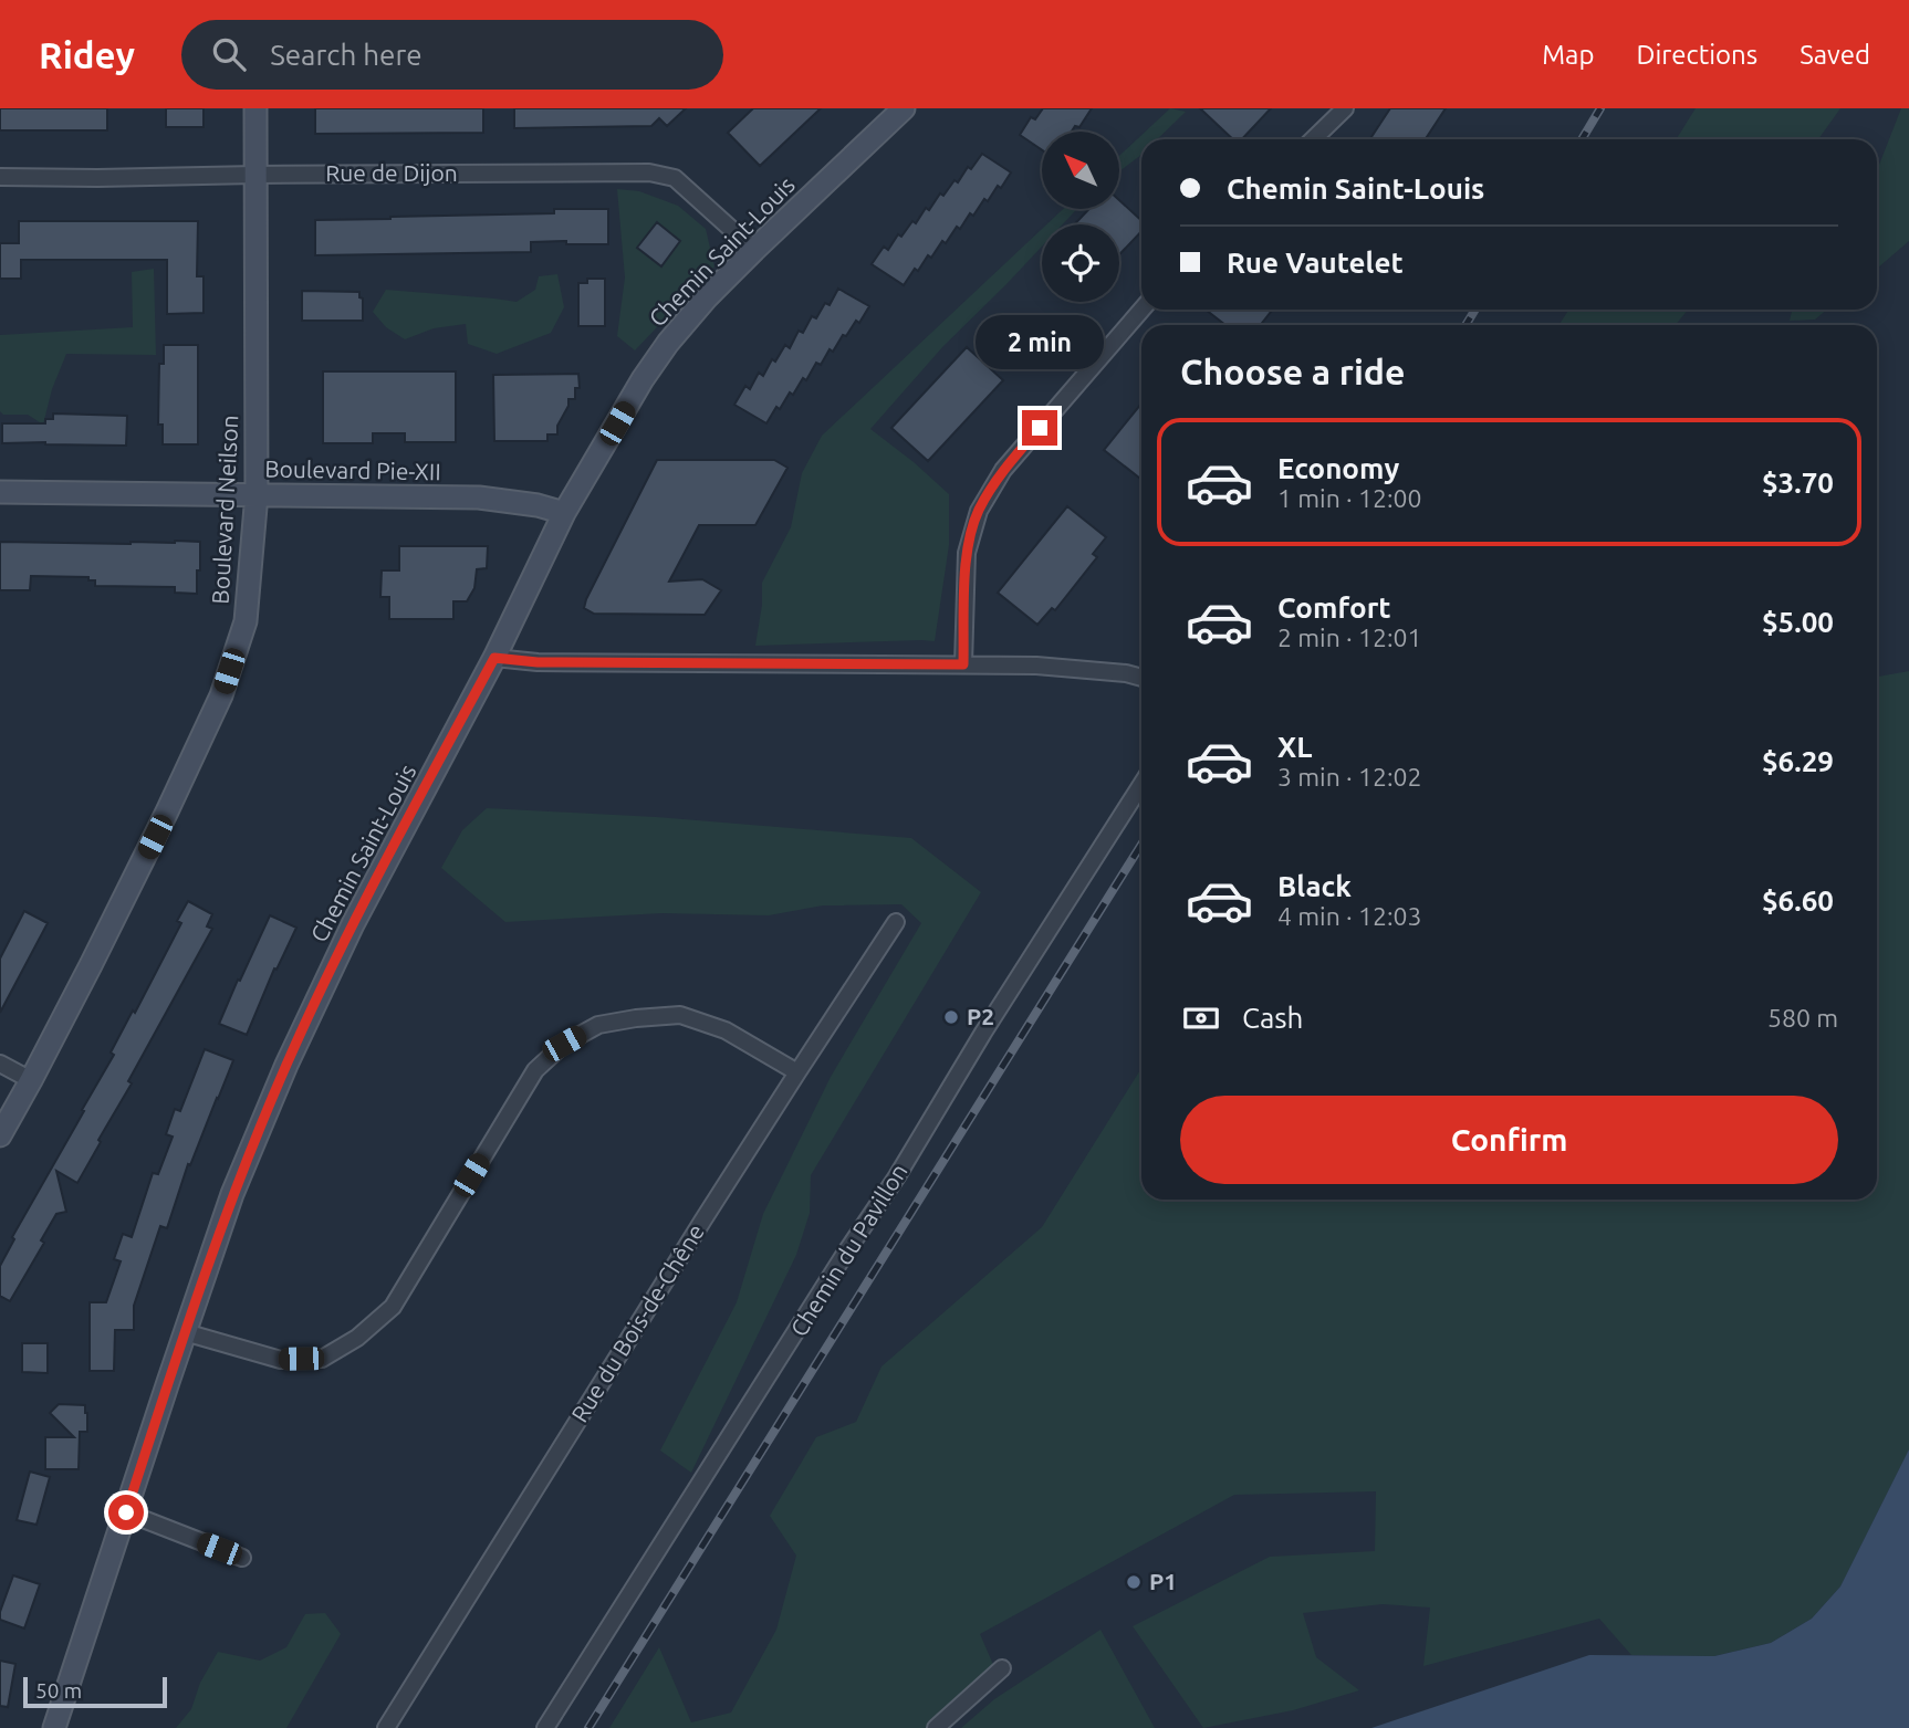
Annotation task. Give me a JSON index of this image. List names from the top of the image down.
{
  "streets": {
    "street": [
      "Rue de Dijon",
      "Chemin Saint-Louis",
      "Boulevard Pie-XII",
      "Boulevard Neilson",
      "Chemin du Pavillon",
      "Rue du Bois-de-Chêne"
    ]
  },
  "crossings": [
    ["Rue de Dijon", "Chemin Saint-Louis"],
    ["Rue de Dijon", "Boulevard Neilson"],
    ["Chemin Saint-Louis", "Boulevard Pie-XII"],
    ["Boulevard Pie-XII", "Boulevard Neilson"]
  ],
  "places": ["P2", "P1"],
  "scale_bar": "50 m",
  "north": "top left",
  "page": {
    "header": "Ridey",
    "search": "Search here",
    "nav": ["Map", "Directions", "Saved"],
    "banner": ["Chemin Saint-Louis", "Rue Vautelet"],
    "bubble": "2 min",
    "heading": "Choose a ride",
    "list": [
      {
        "name": "Economy",
        "note": "1 min · 12:00",
        "value": "$3.70"
      },
      {
        "name": "Comfort",
        "note": "2 min · 12:01",
        "value": "$5.00"
      },
      {
        "name": "XL",
        "note": "3 min · 12:02",
        "value": "$6.29"
      },
      {
        "name": "Black",
        "note": "4 min · 12:03",
        "value": "$6.60"
      }
    ],
    "pay": ["Cash", "580 m"],
    "buttons": "Confirm",
    "scale": "50 m"
  }
}
